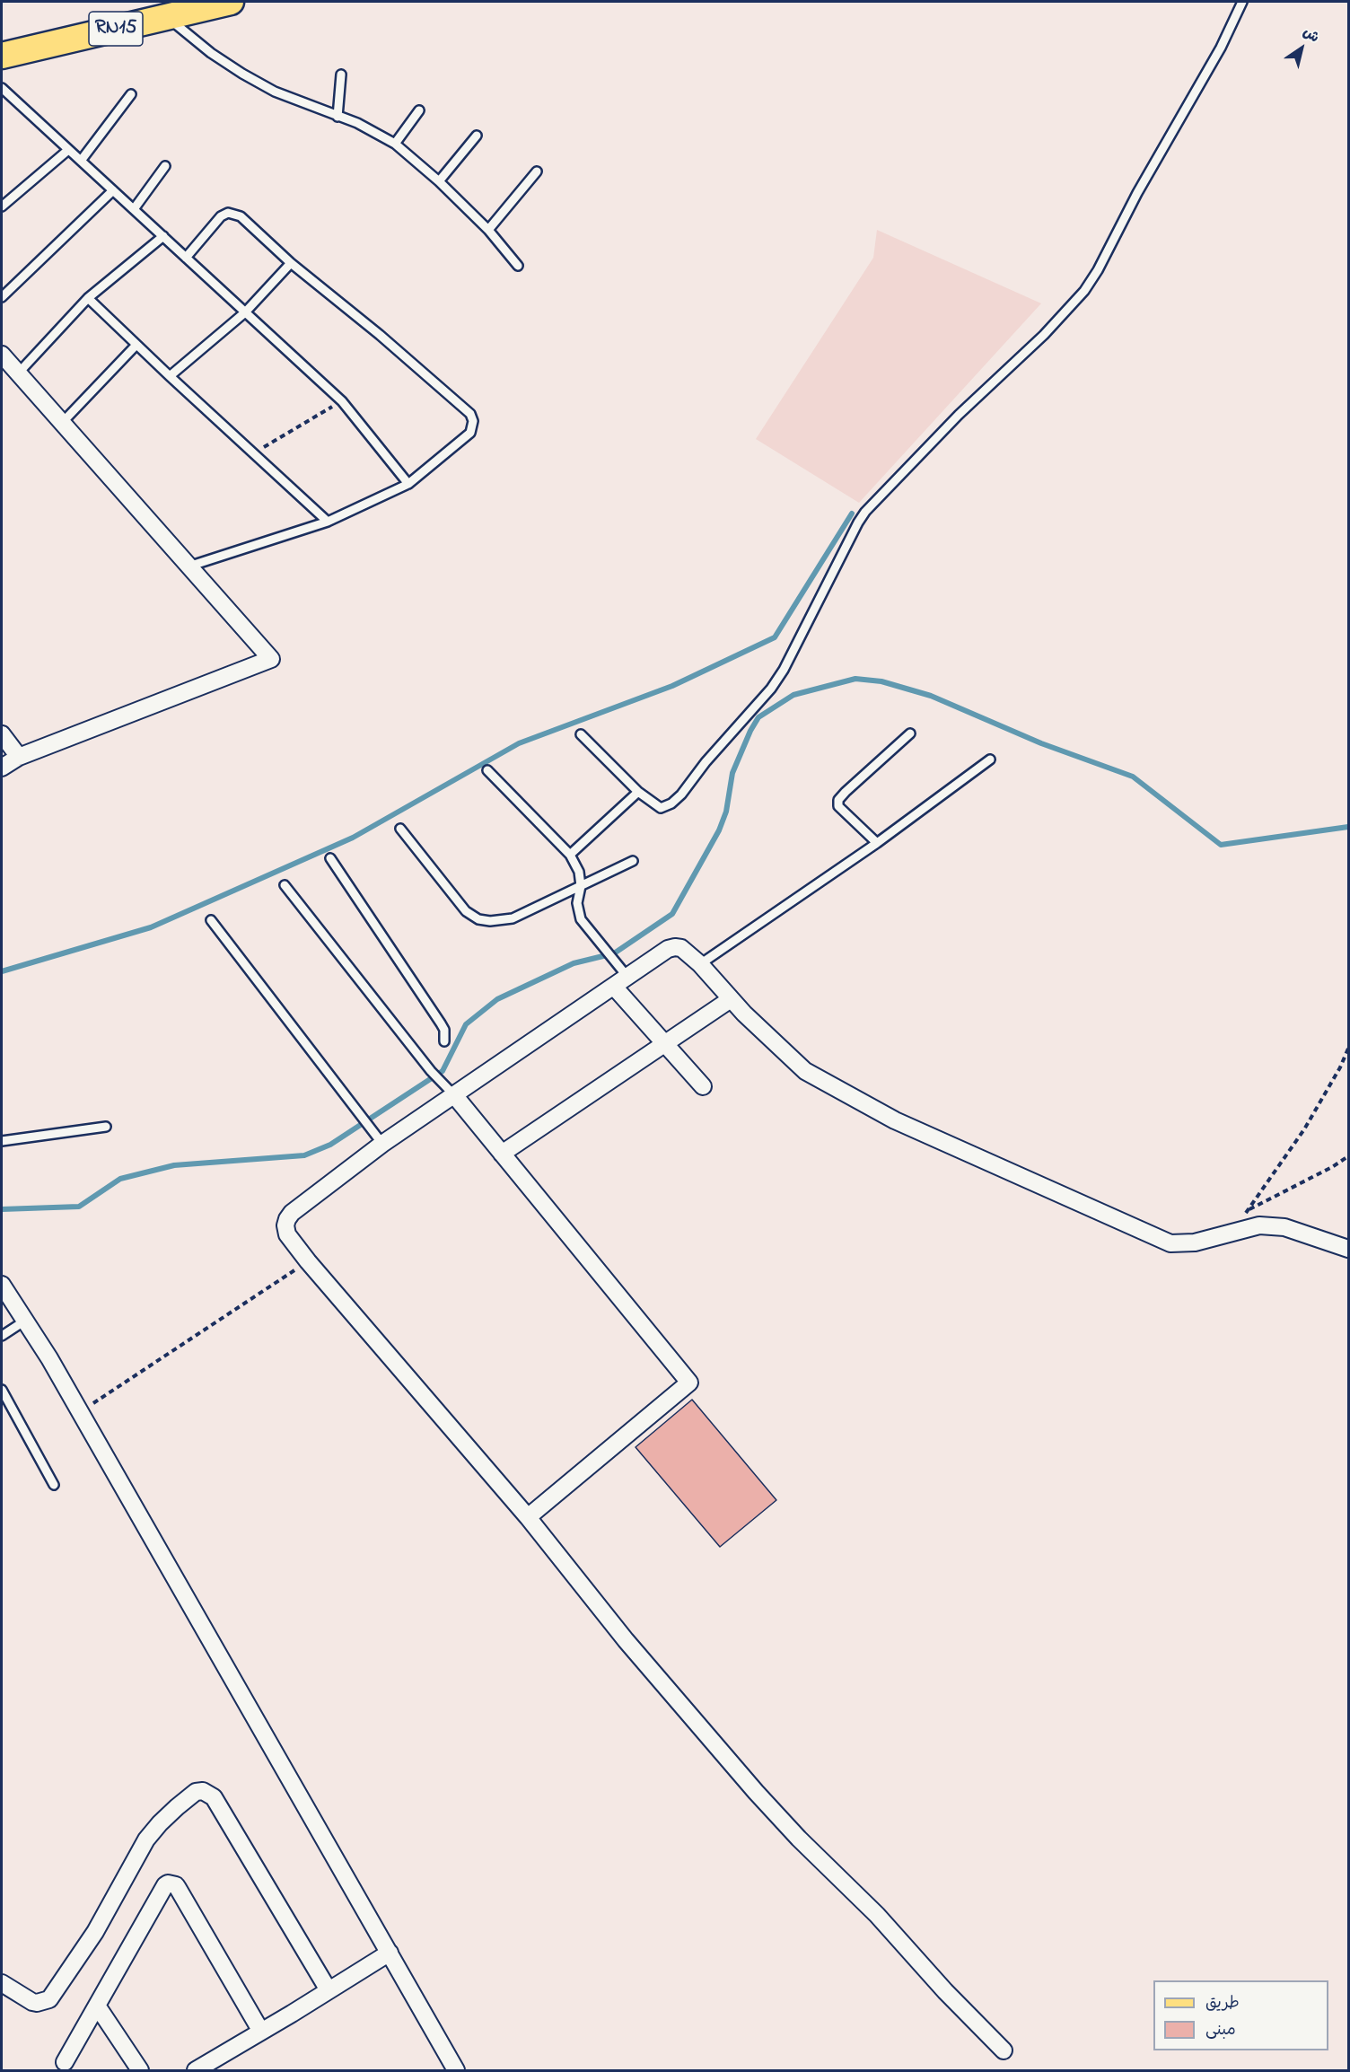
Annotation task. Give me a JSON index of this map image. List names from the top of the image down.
{
  "streets": {
    "main road": ["RN15"]
  },
  "legend": ["طريق", "مبنى"],
  "north": "top right"
}
